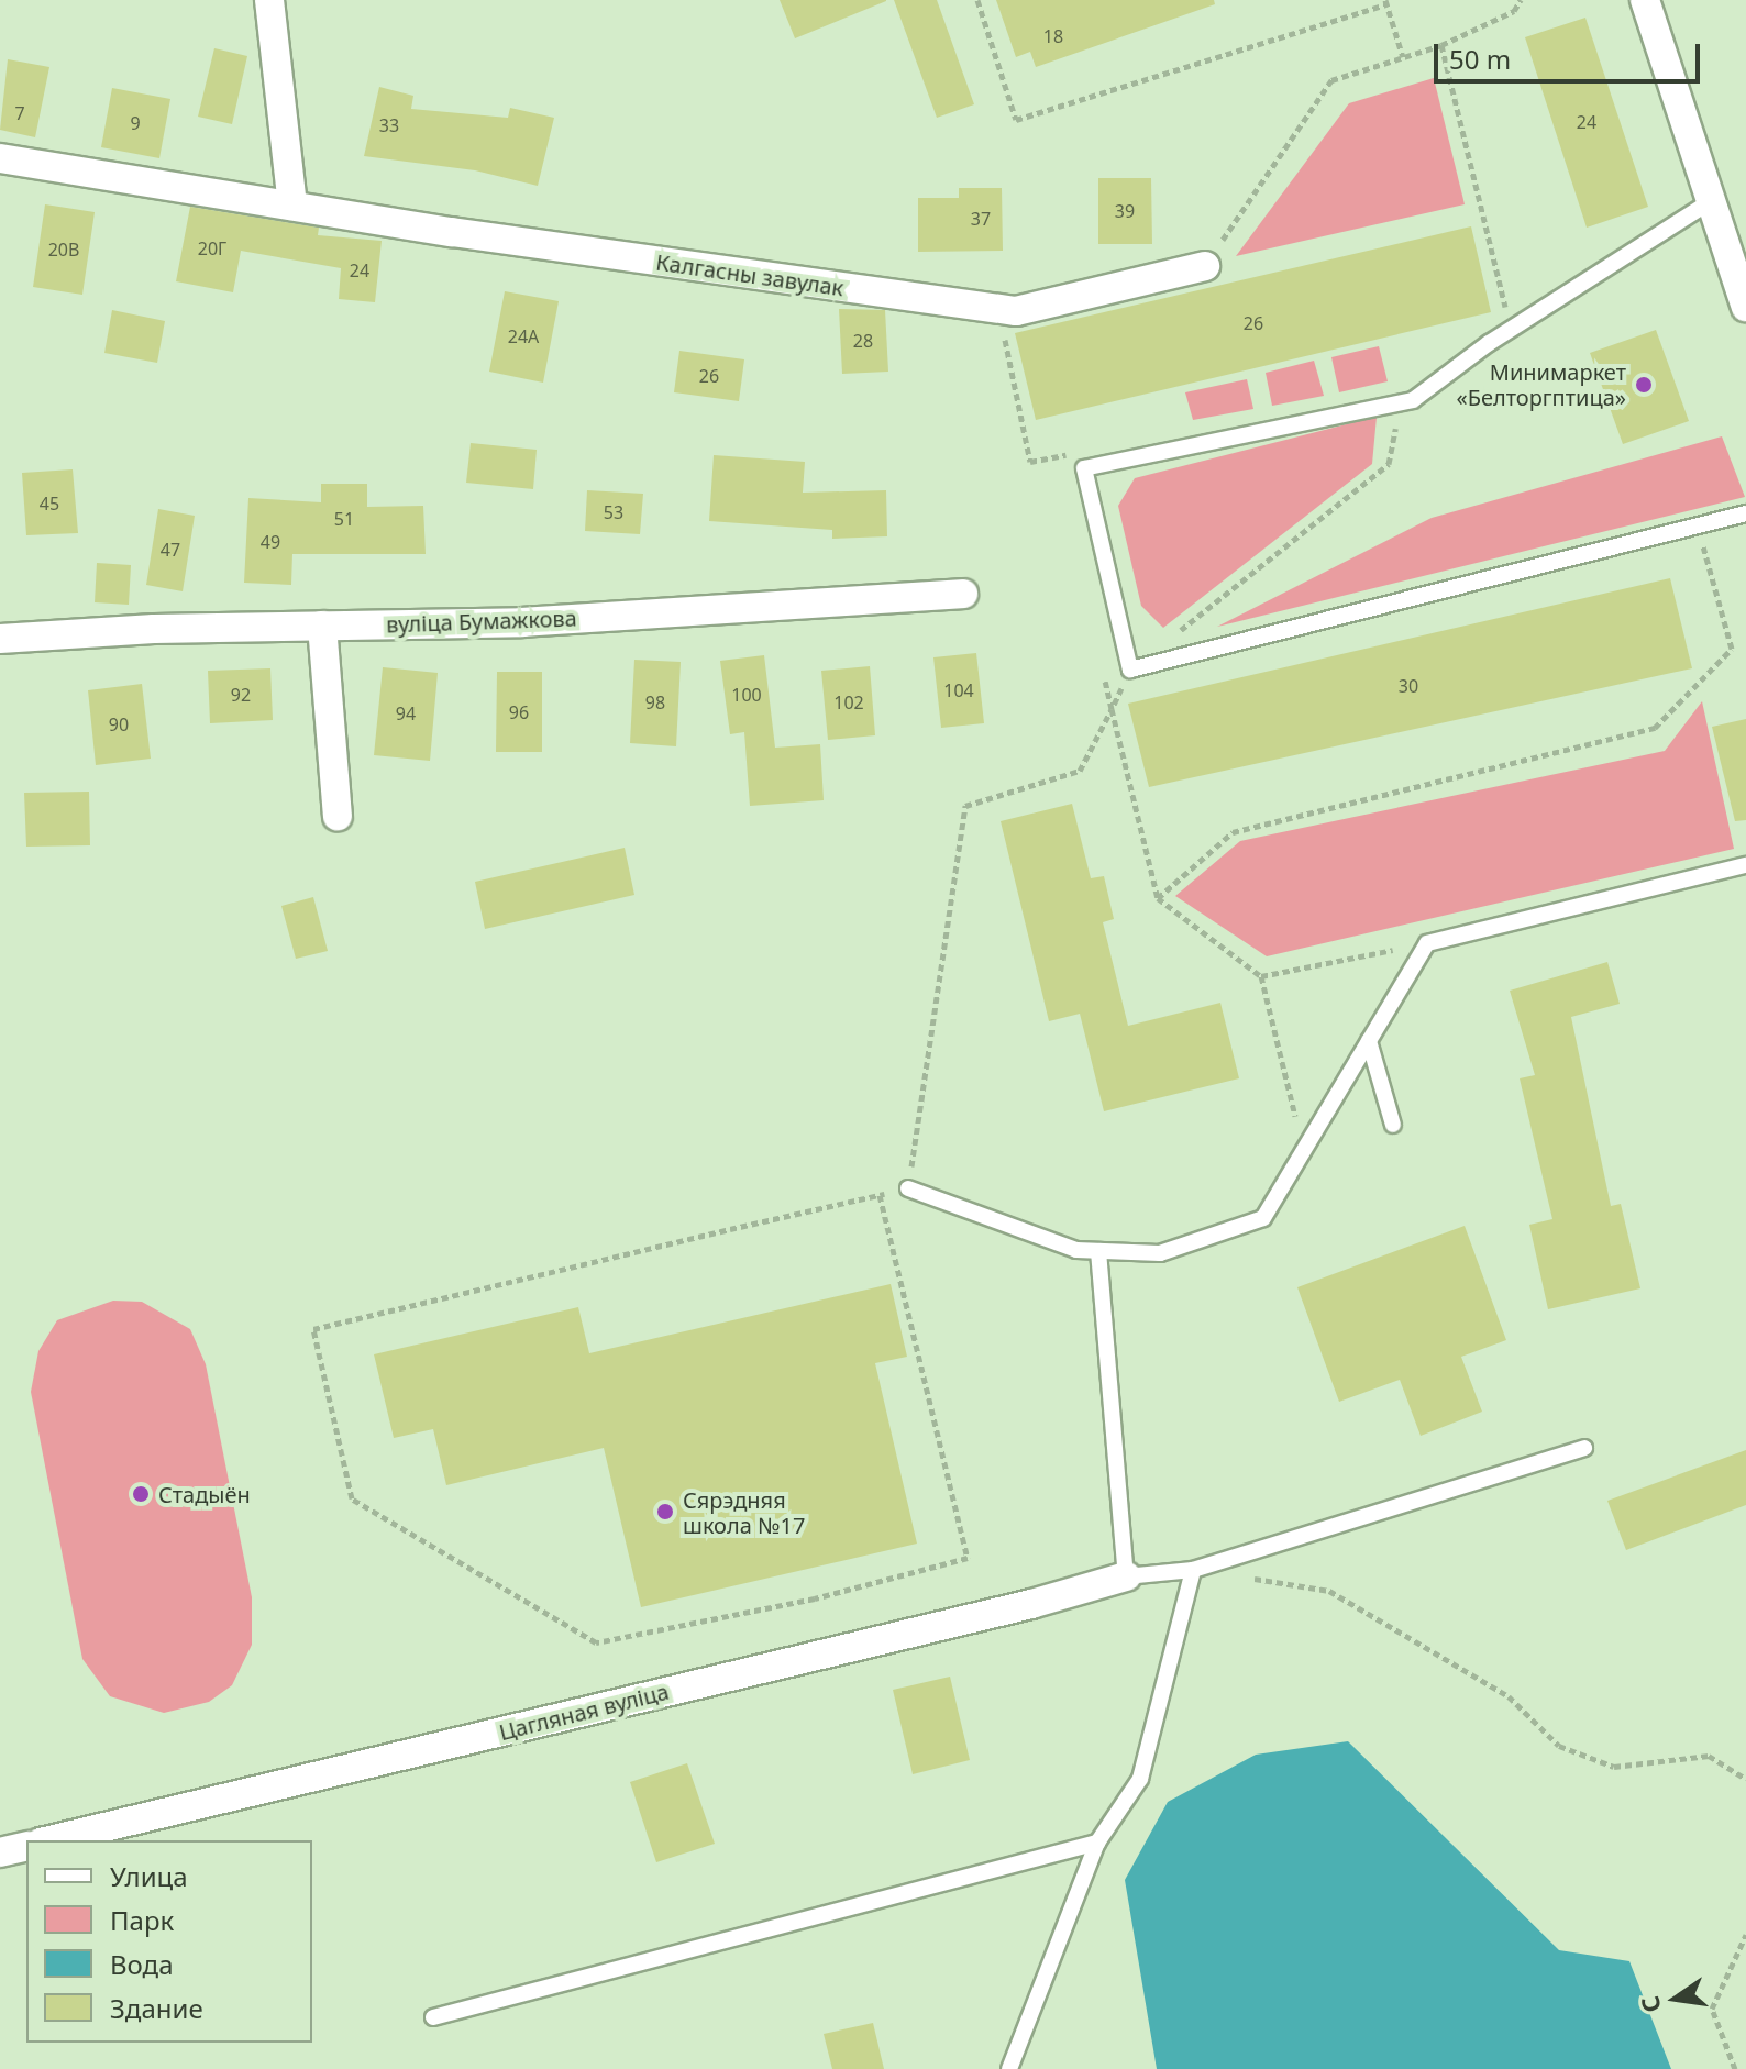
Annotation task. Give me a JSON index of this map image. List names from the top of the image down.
{
  "streets": {
    "street": ["Калгасны завулак", "вуліца Бумажкова", "Цагляная вуліца"]
  },
  "places": ["Минимаркет «Белторгптица»", "Стадыён", "Сярэдняя школа №17"],
  "house_numbers": [
    "18",
    "7",
    "24",
    "9",
    "33",
    "39",
    "37",
    "20Г",
    "20В",
    "24",
    "26",
    "24А",
    "28",
    "26",
    "45",
    "53",
    "51",
    "49",
    "47",
    "30",
    "104",
    "92",
    "100",
    "98",
    "102",
    "96",
    "94",
    "90"
  ],
  "legend": [
    "Улица",
    "Парк",
    "Вода",
    "Здание"
  ],
  "scale_bar": "50 m",
  "north": "left"
}
